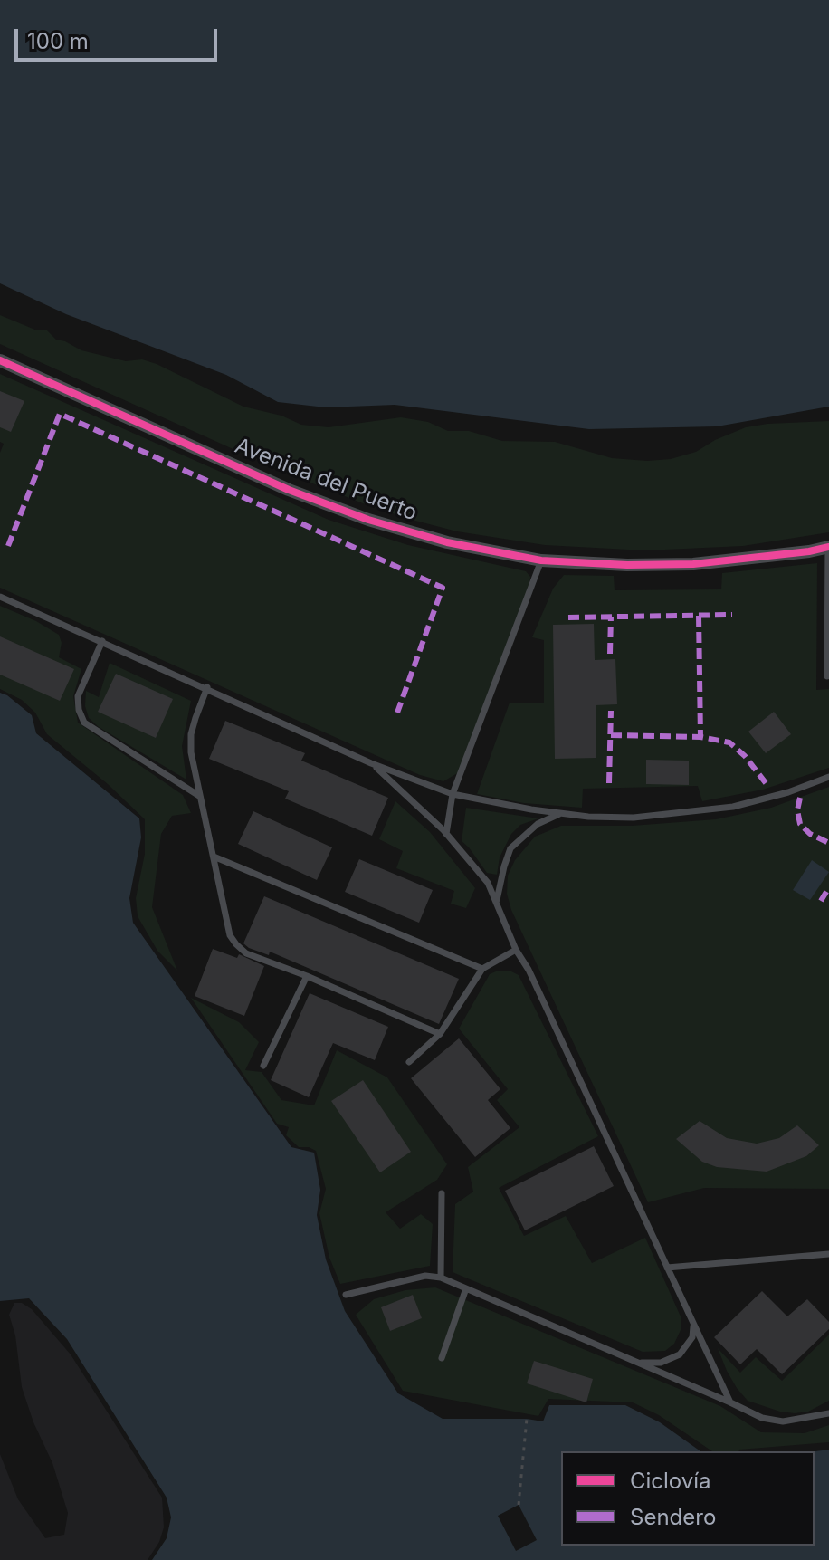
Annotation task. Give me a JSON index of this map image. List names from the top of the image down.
{
  "streets": {
    "street": ["Avenida del Puerto"]
  },
  "legend": ["Ciclovía", "Sendero"],
  "scale_bar": "100 m"
}
